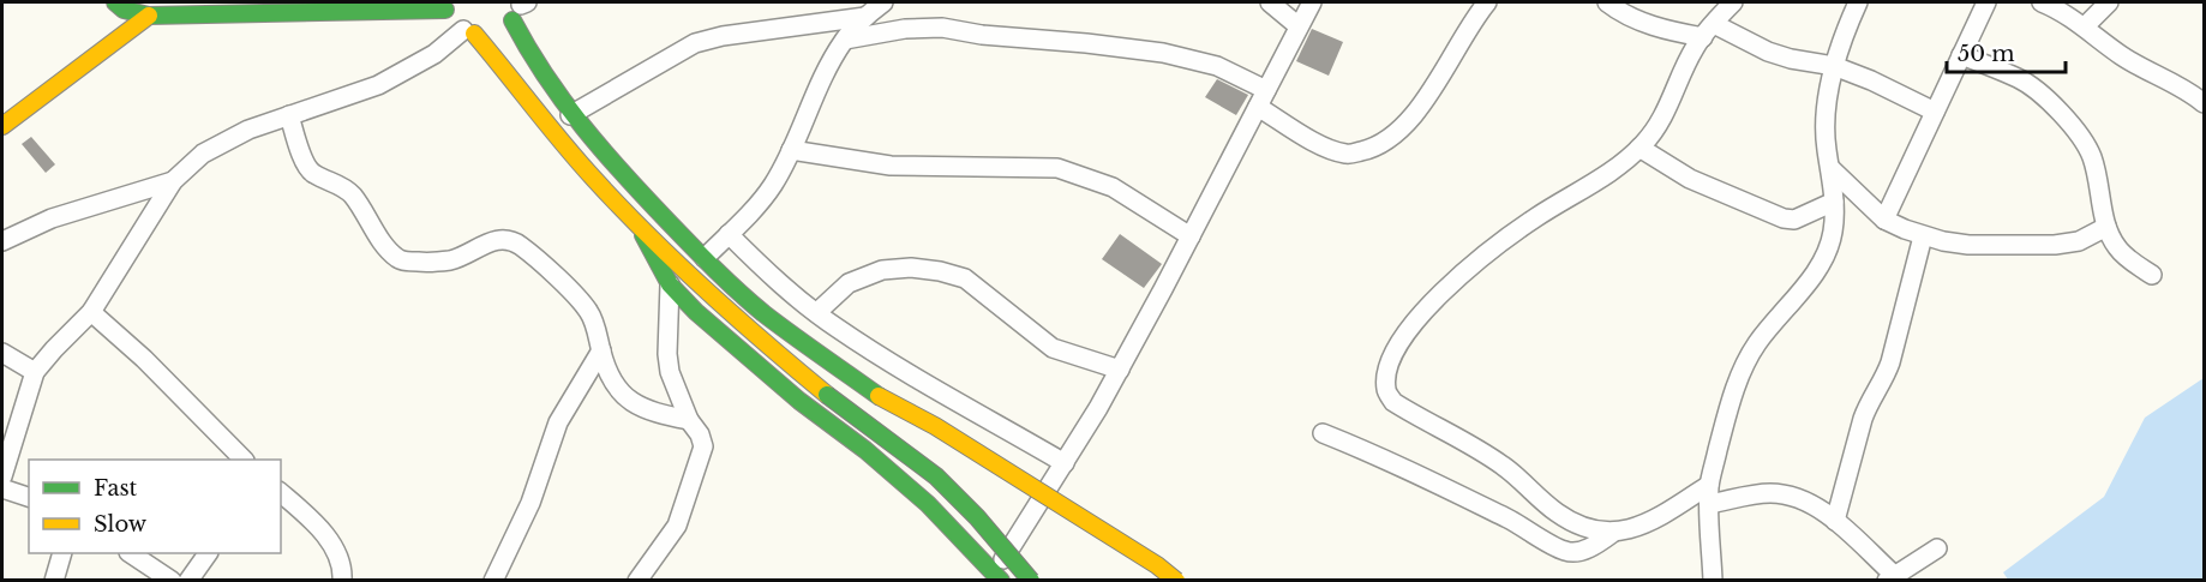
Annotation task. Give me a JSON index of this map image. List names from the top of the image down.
{
  "legend": ["Fast", "Slow"],
  "scale_bar": "50 m"
}
